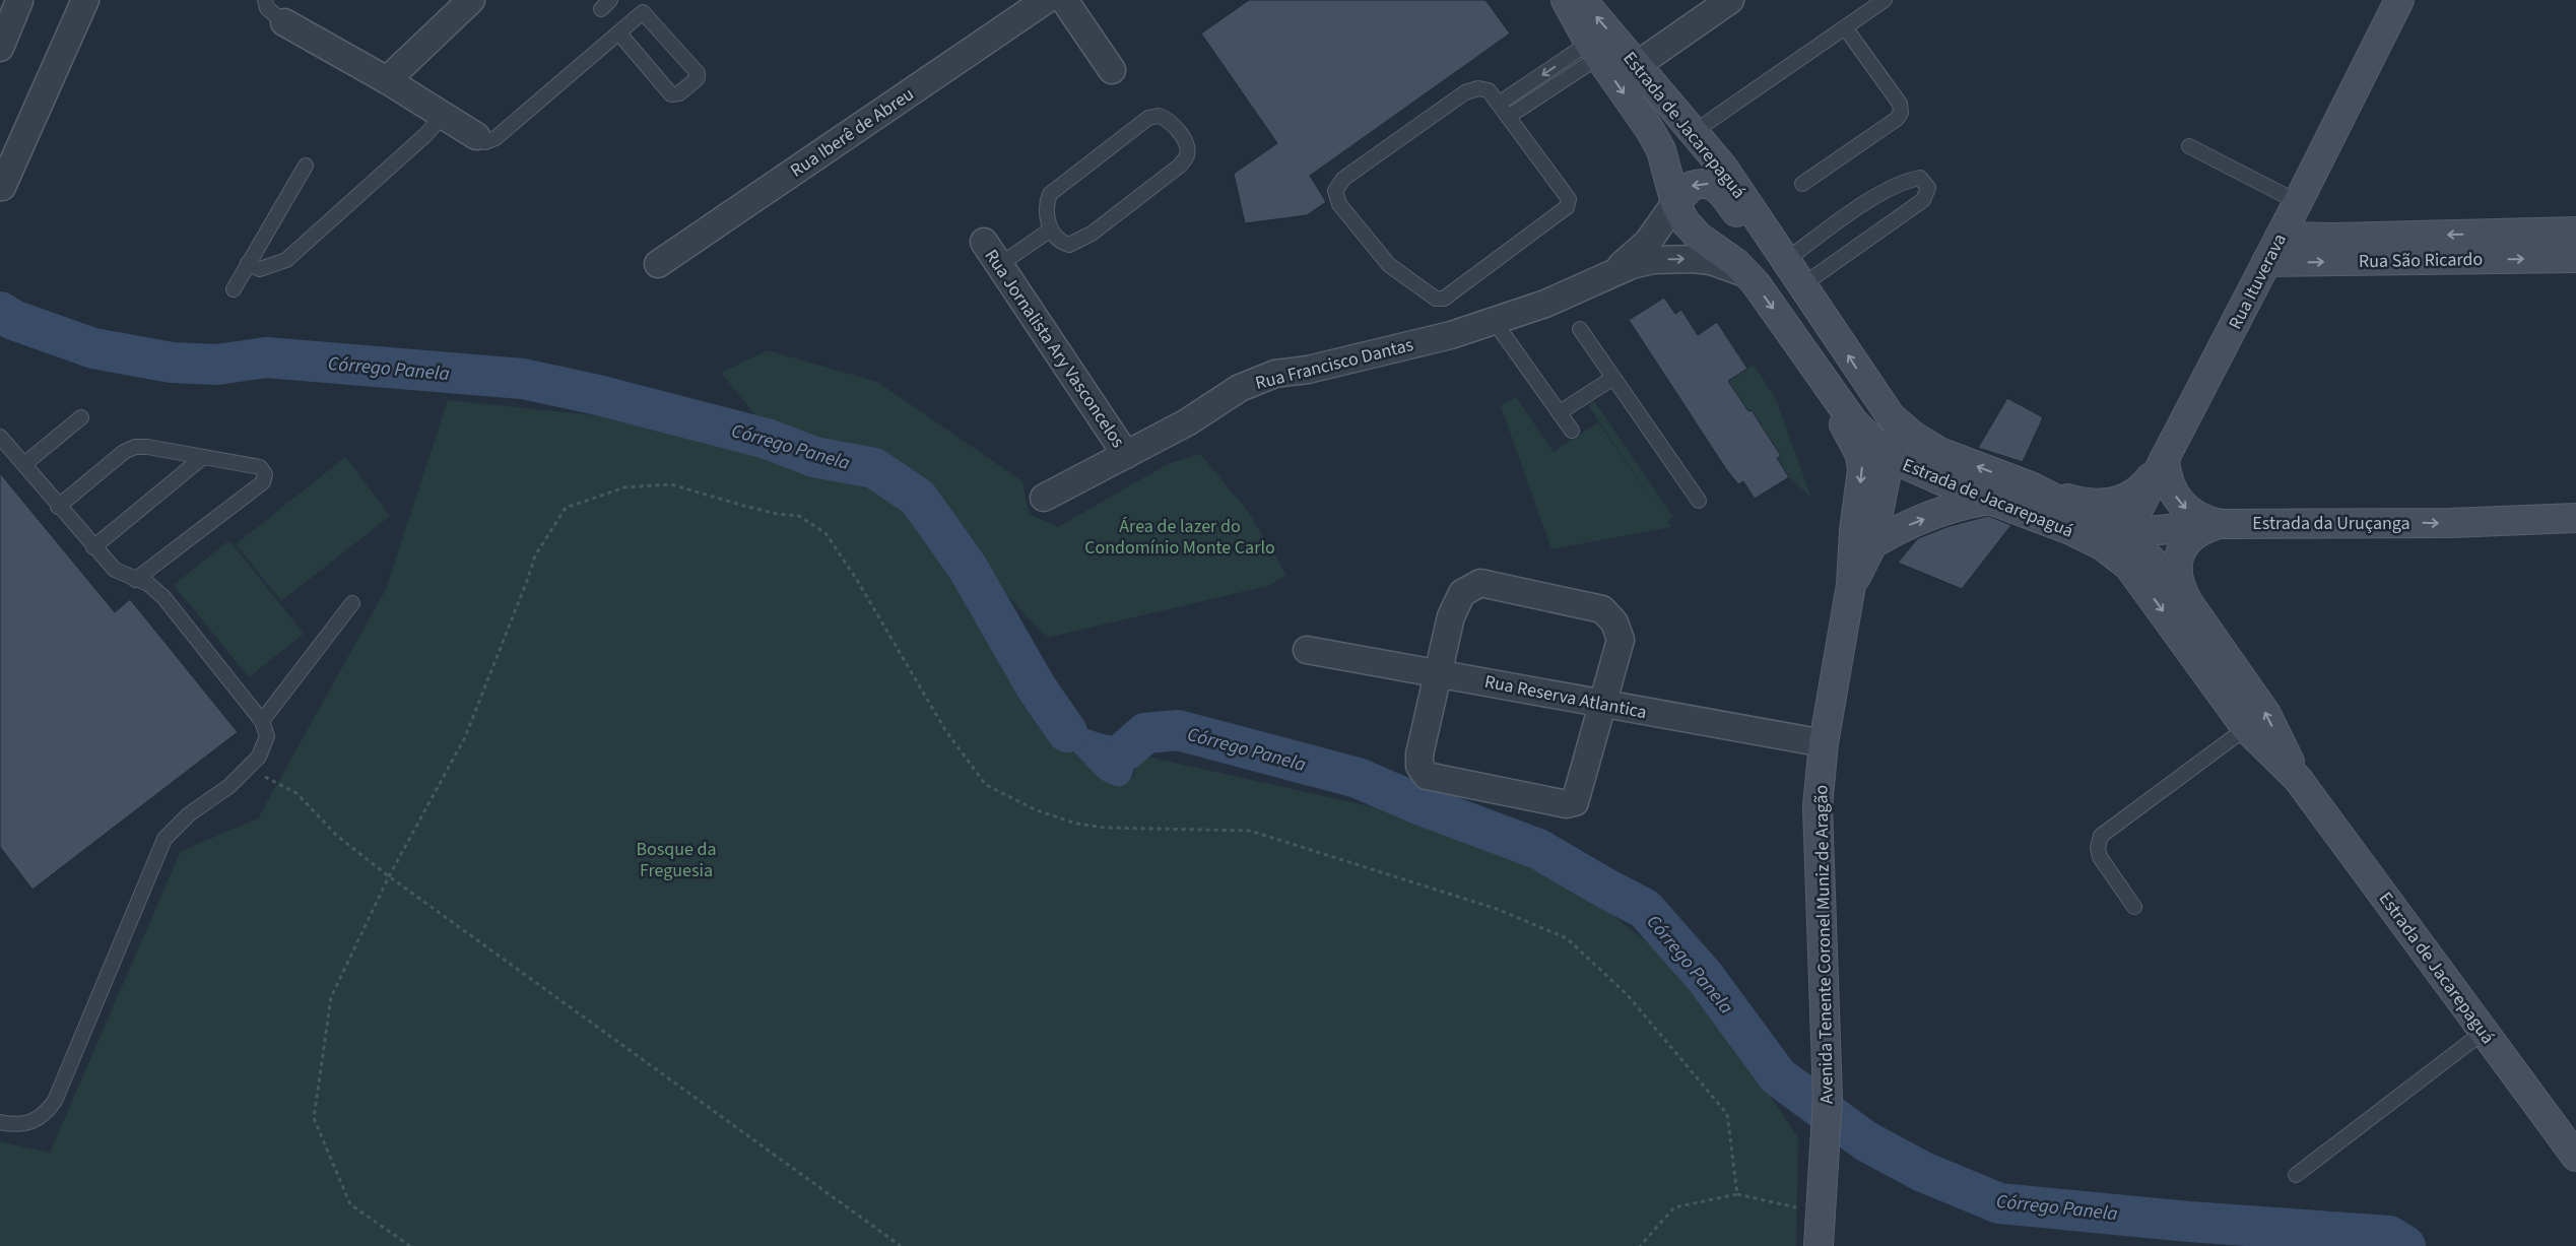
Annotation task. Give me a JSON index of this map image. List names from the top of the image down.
{
  "streets": {
    "main road": [
      "Estrada de Jacarepaguá",
      "Rua São Ricardo",
      "Rua Ituverava",
      "Estrada da Uruçanga",
      "Avenida Tenente Coronel Muniz de Aragão"
    ],
    "street": [
      "Rua Iberê de Abreu",
      "Rua Jornalista Ary Vasconcelos",
      "Rua Francisco Dantas",
      "Rua Reserva Atlantica"
    ]
  },
  "crossings": [
    ["Estrada de Jacarepaguá", "Rua Ituverava"],
    ["Estrada de Jacarepaguá", "Rua Francisco Dantas"],
    ["Estrada de Jacarepaguá", "Estrada da Uruçanga"],
    ["Estrada de Jacarepaguá", "Avenida Tenente Coronel Muniz de Aragão"],
    ["Rua São Ricardo", "Rua Ituverava"],
    ["Rua Ituverava", "Estrada da Uruçanga"],
    ["Rua Jornalista Ary Vasconcelos", "Rua Francisco Dantas"],
    ["Rua Reserva Atlantica", "Avenida Tenente Coronel Muniz de Aragão"]
  ],
  "one_way": ["Estrada da Uruçanga"],
  "water": ["Córrego Panela"],
  "parks": ["Área de lazer do Condomínio Monte Carlo", "Bosque da Freguesia"]
}
